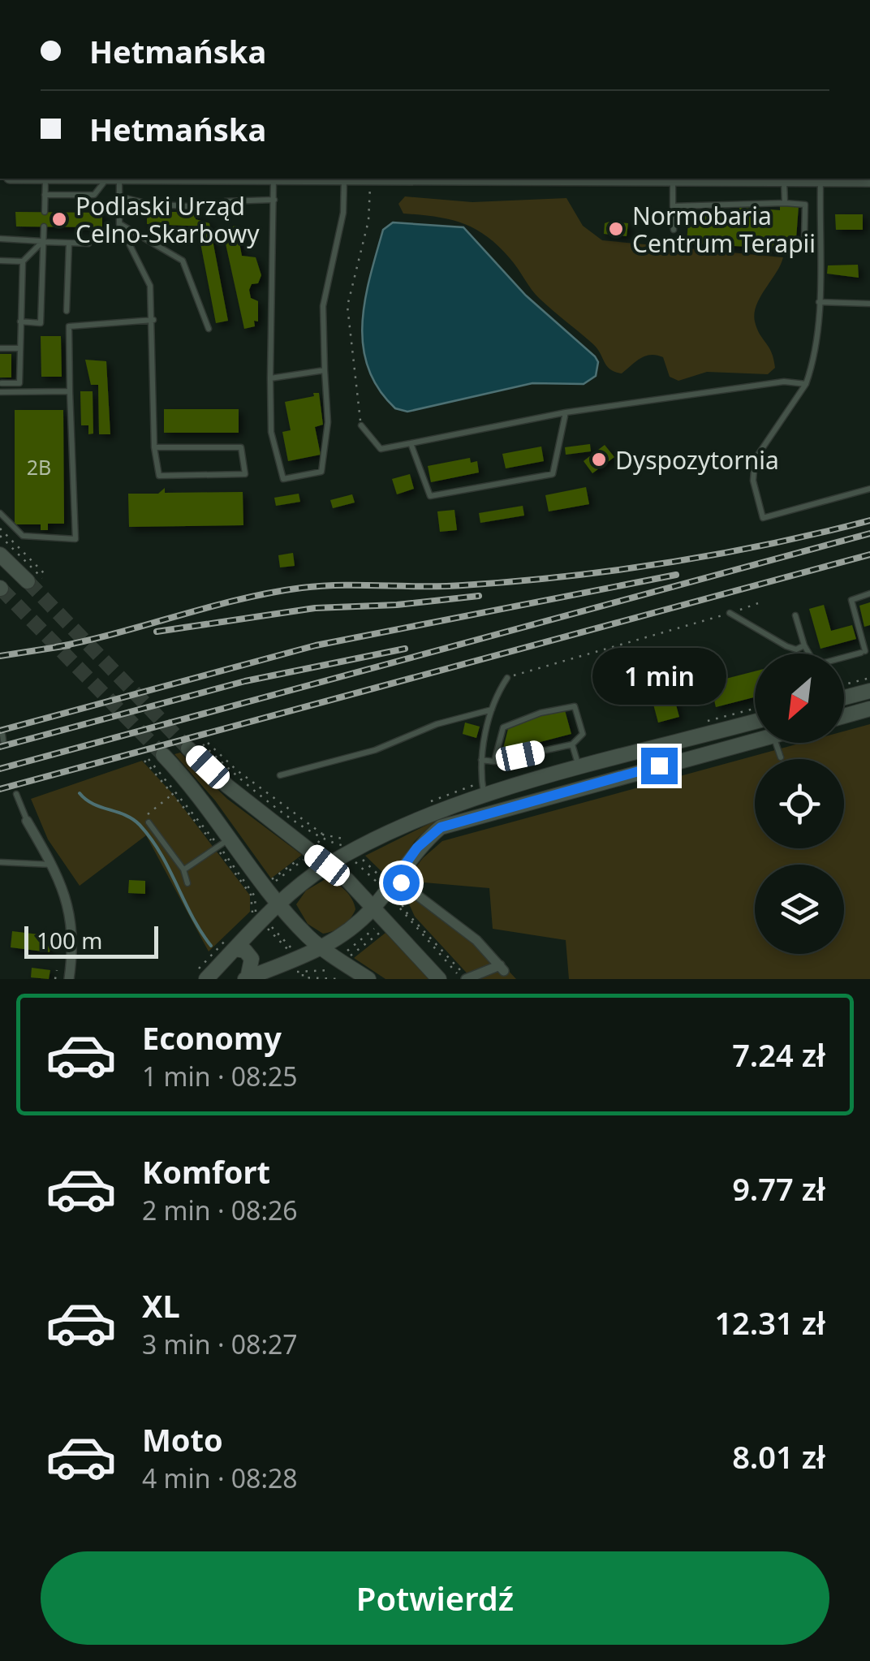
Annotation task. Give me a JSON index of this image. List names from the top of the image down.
{
  "places": ["Podlaski Urząd Celno-Skarbowy", "Normobaria Centrum Terapii", "Dyspozytornia"],
  "house_numbers": ["2B"],
  "scale_bar": "100 m",
  "north": "bottom left",
  "page": {
    "banner": ["Hetmańska", "Hetmańska"],
    "bubble": "1 min",
    "scale": "100 m",
    "list": [
      {
        "name": "Economy",
        "note": "1 min · 08:25",
        "value": "7.24 zł"
      },
      {
        "name": "Komfort",
        "note": "2 min · 08:26",
        "value": "9.77 zł"
      },
      {
        "name": "XL",
        "note": "3 min · 08:27",
        "value": "12.31 zł"
      },
      {
        "name": "Moto",
        "note": "4 min · 08:28",
        "value": "8.01 zł"
      }
    ],
    "buttons": "Potwierdź"
  }
}
